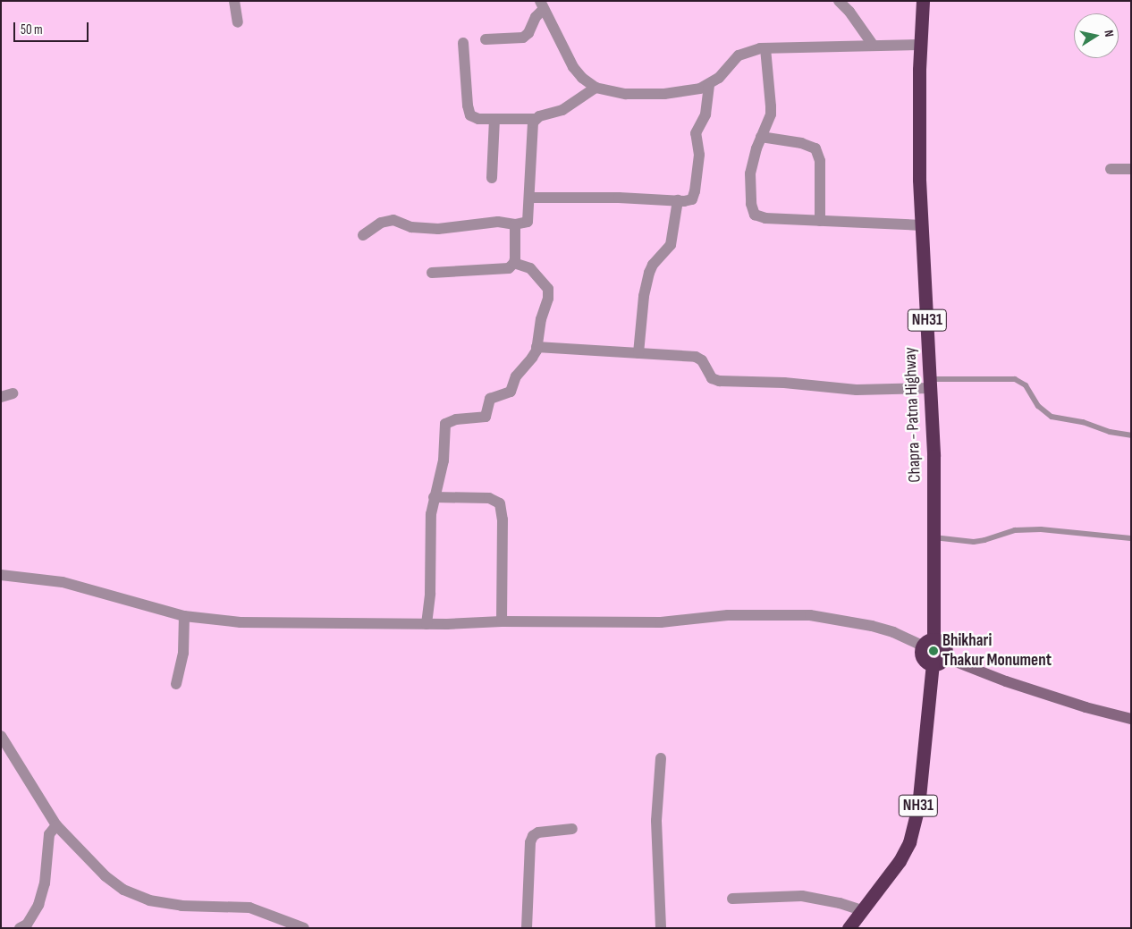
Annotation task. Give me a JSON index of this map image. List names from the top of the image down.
{
  "streets": {
    "highway": ["NH31", "Chapra - Patna Highway"]
  },
  "crossings": [
    ["NH31", "Chapra - Patna Highway"]
  ],
  "places": ["Bhikhari Thakur Monument"],
  "scale_bar": "50 m",
  "north": "right"
}
